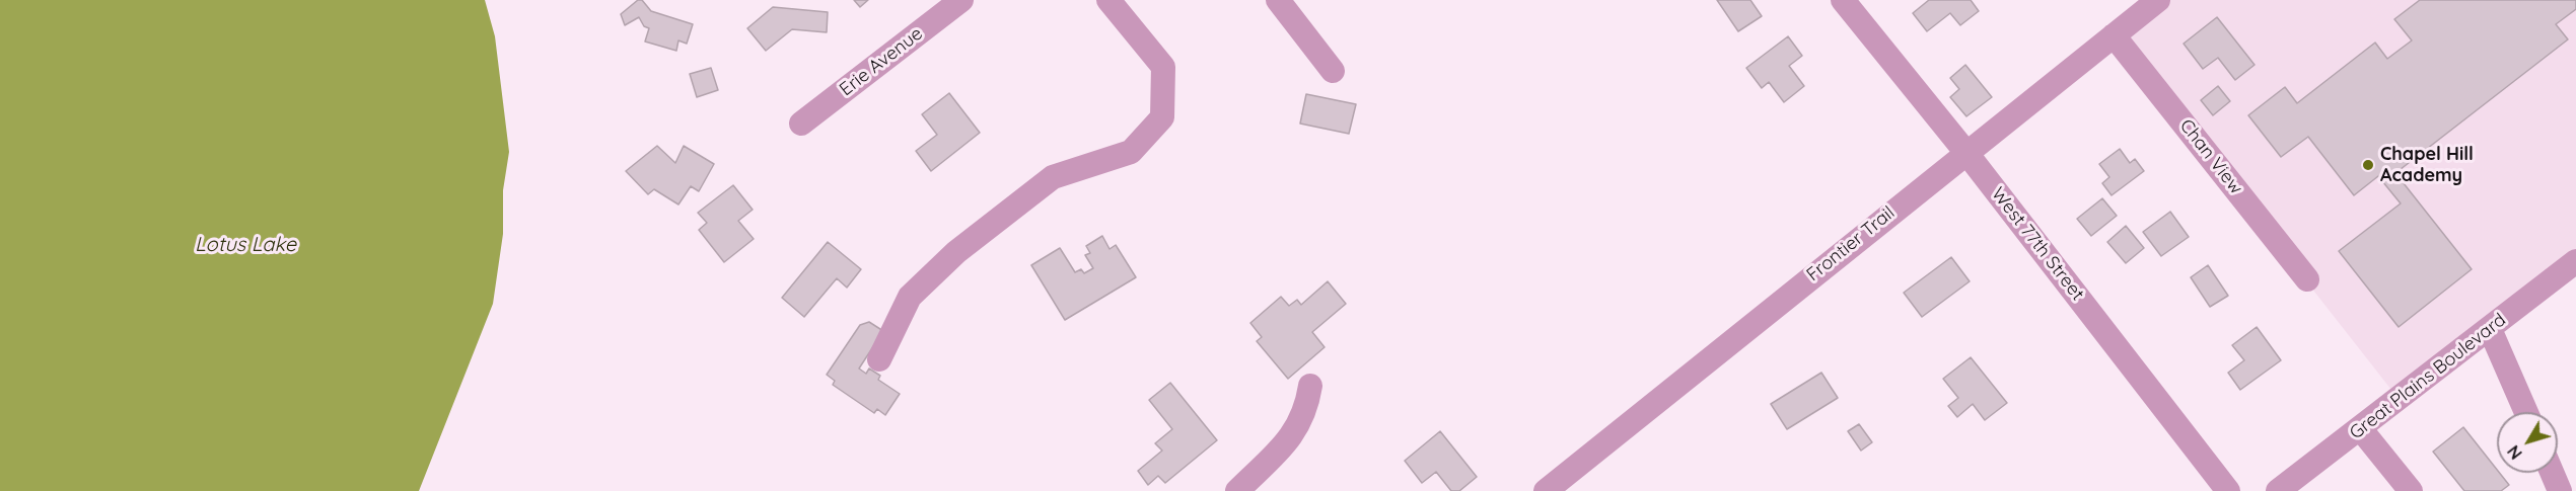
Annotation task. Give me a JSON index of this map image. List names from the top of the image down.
{
  "streets": {
    "street": [
      "Erie Avenue",
      "Chan View",
      "Frontier Trail",
      "West 77th Street",
      "Great Plains Boulevard"
    ]
  },
  "crossings": [
    ["Chan View", "Frontier Trail"],
    ["Frontier Trail", "West 77th Street"]
  ],
  "water": ["Lotus Lake"],
  "places": ["Chapel Hill Academy"],
  "north": "bottom left"
}
